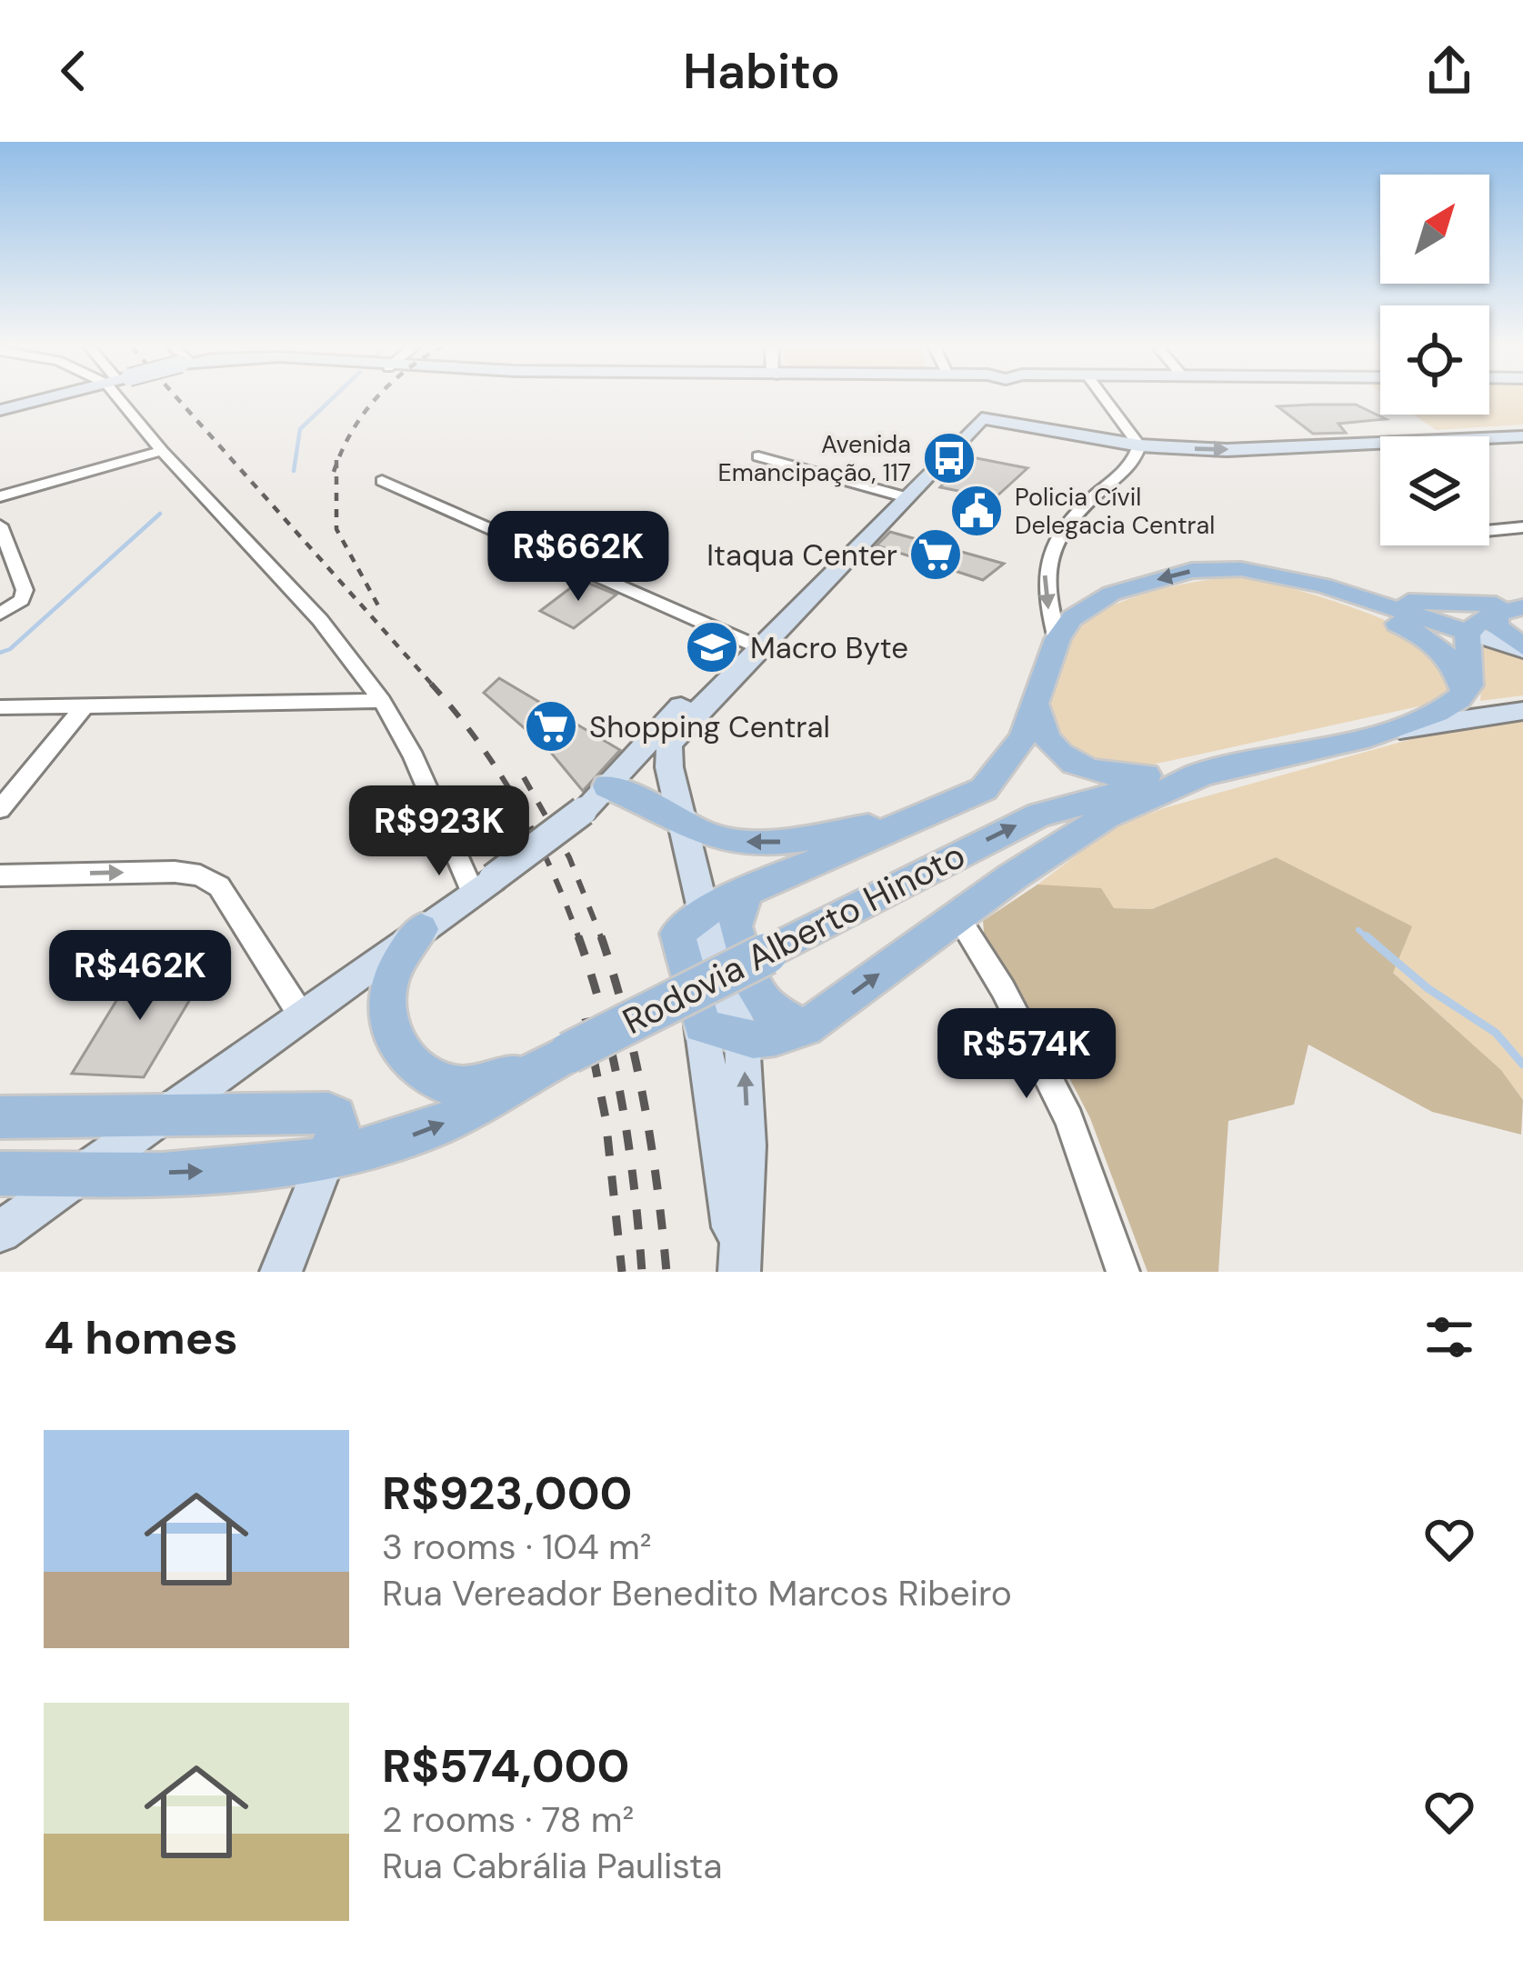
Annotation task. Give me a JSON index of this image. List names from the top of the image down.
{
  "streets": {
    "main road": ["Rodovia Alberto Hinoto"]
  },
  "places": {
    "bus stop": ["Avenida Emancipação, 117"],
    "public building": ["Policia Cívil Delegacia Central"],
    "supermarket": ["Itaqua Center", "Shopping Central"],
    "school or university": ["Macro Byte"]
  },
  "north": "top right",
  "page": {
    "header": "Habito",
    "price": [
      "R$662K",
      "R$923K",
      "R$462K",
      "R$574K"
    ],
    "heading": "4 homes",
    "list": [
      {
        "name": "R$923,000",
        "note": "3 rooms · 104 m² · Rua Vereador Benedito Marcos Ribeiro"
      },
      {
        "name": "R$574,000",
        "note": "2 rooms · 78 m² · Rua Cabrália Paulista"
      }
    ]
  }
}
